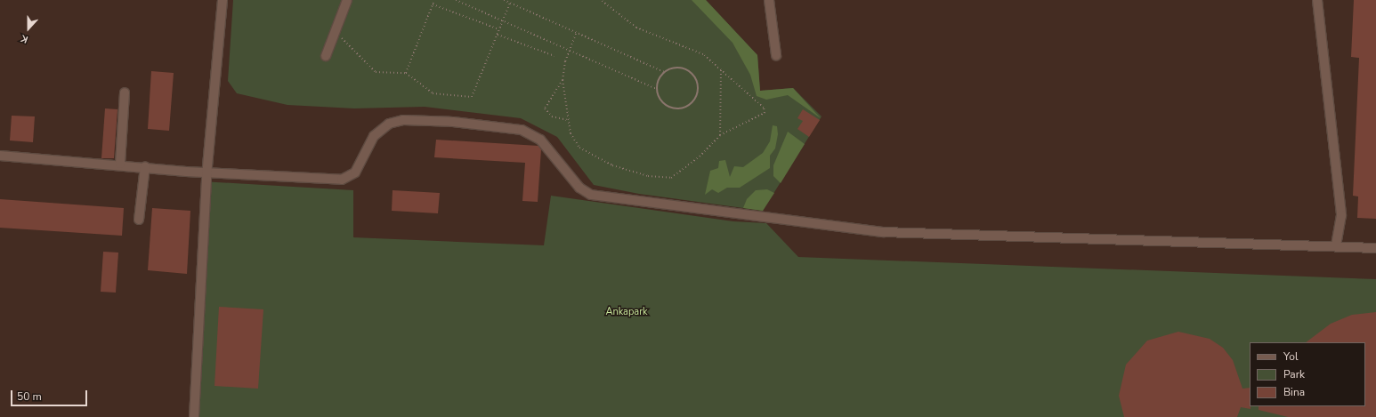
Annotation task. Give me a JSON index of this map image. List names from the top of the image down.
{
  "parks": ["Ankapark"],
  "legend": ["Yol", "Park", "Bina"],
  "scale_bar": "50 m",
  "north": "bottom"
}
